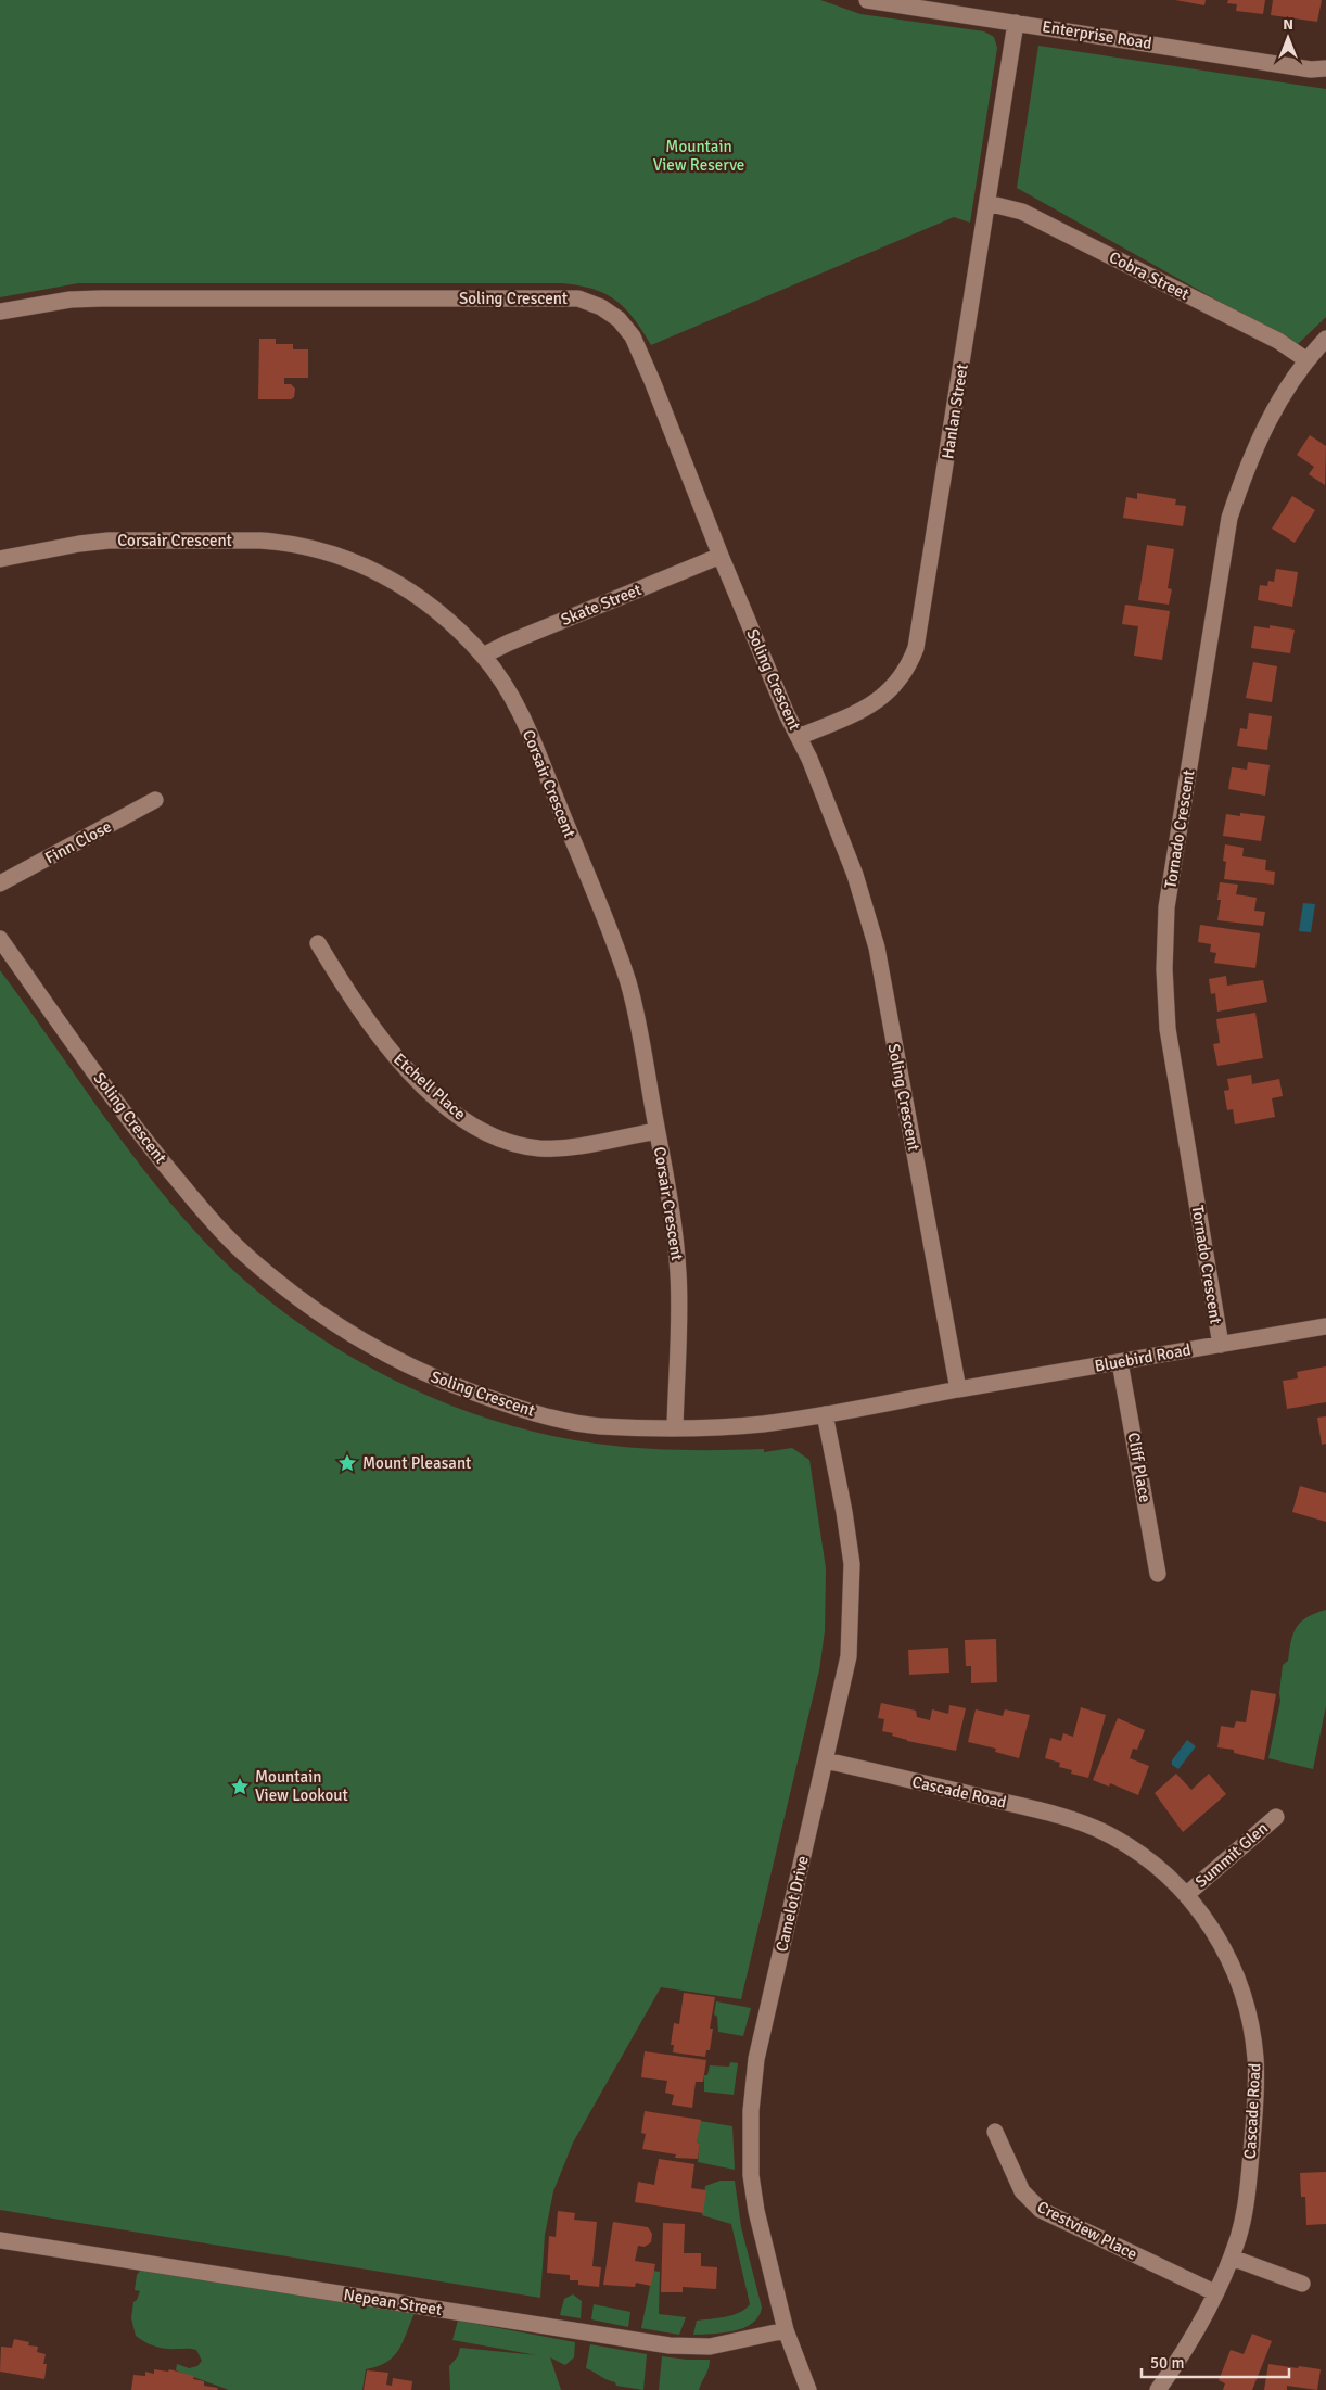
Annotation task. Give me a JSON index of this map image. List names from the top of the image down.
{
  "streets": {
    "street": [
      "Enterprise Road",
      "Cobra Street",
      "Soling Crescent",
      "Hanlan Street",
      "Corsair Crescent",
      "Skate Street",
      "Tornado Crescent",
      "Finn Close",
      "Etchell Place",
      "Bluebird Road",
      "Cliff Place",
      "Cascade Road",
      "Summit Glen",
      "Camelot Drive",
      "Crestview Place",
      "Nepean Street"
    ]
  },
  "crossings": [
    ["Enterprise Road", "Hanlan Street"],
    ["Cobra Street", "Hanlan Street"],
    ["Cobra Street", "Tornado Crescent"],
    ["Soling Crescent", "Hanlan Street"],
    ["Soling Crescent", "Corsair Crescent"],
    ["Soling Crescent", "Skate Street"],
    ["Soling Crescent", "Bluebird Road"],
    ["Soling Crescent", "Camelot Drive"],
    ["Corsair Crescent", "Skate Street"],
    ["Corsair Crescent", "Etchell Place"],
    ["Tornado Crescent", "Bluebird Road"],
    ["Bluebird Road", "Cliff Place"],
    ["Cascade Road", "Summit Glen"],
    ["Cascade Road", "Camelot Drive"],
    ["Cascade Road", "Crestview Place"],
    ["Camelot Drive", "Nepean Street"]
  ],
  "parks": ["Mountain View Reserve"],
  "places": {
    "place": ["Mount Pleasant", "Mountain View Lookout"]
  },
  "scale_bar": "50 m",
  "north": "top"
}
